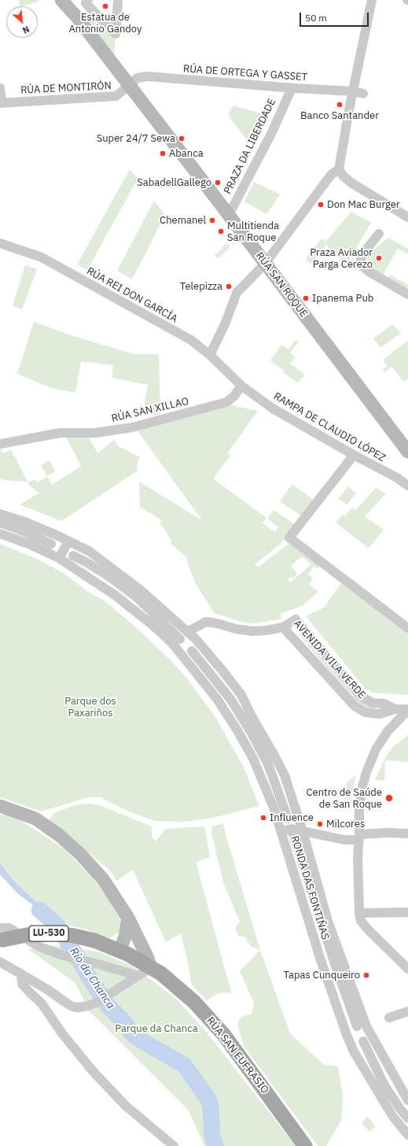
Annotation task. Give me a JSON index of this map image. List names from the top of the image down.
{
  "streets": {
    "main road": ["LU-530", "RÚA SAN EUFRASIO"],
    "street": [
      "RÚA DE ORTEGA Y GASSET",
      "RÚA DE MONTIRÓN",
      "PRAZA DA LIBERDADE",
      "RÚA SAN ROQUE",
      "RÚA REI DON GARCÍA",
      "RÚA SAN XILLAO",
      "RAMPA DE CLAUDIO LÓPEZ",
      "AVENIDA VILA VERDE",
      "RONDA DAS FONTIÑAS"
    ]
  },
  "crossings": [
    ["RÚA DE ORTEGA Y GASSET", "RÚA DE MONTIRÓN"],
    ["RÚA DE ORTEGA Y GASSET", "PRAZA DA LIBERDADE"],
    ["RÚA DE ORTEGA Y GASSET", "RÚA SAN ROQUE"],
    ["RÚA DE MONTIRÓN", "RÚA SAN ROQUE"],
    ["PRAZA DA LIBERDADE", "RÚA SAN ROQUE"],
    ["RÚA REI DON GARCÍA", "RÚA SAN XILLAO"],
    ["RÚA REI DON GARCÍA", "RAMPA DE CLAUDIO LÓPEZ"],
    ["RÚA SAN XILLAO", "RAMPA DE CLAUDIO LÓPEZ"],
    ["LU-530", "RÚA SAN EUFRASIO"]
  ],
  "water": ["Río da Chanca"],
  "parks": ["Parque dos Paxariños", "Parque da Chanca"],
  "places": [
    "Estatua de Antonio Gandoy",
    "Banco Santander",
    "Super 24/7 Sewa",
    "Abanca",
    "SabadellGallego",
    "Don Mac Burger",
    "Chemanel",
    "Multitienda San Roque",
    "Praza Aviador Parga Cerezo",
    "Telepizza",
    "Ipanema Pub",
    "Centro de Saúde de San Roque",
    "Influence",
    "Milcores",
    "Tapas Cunqueiro"
  ],
  "scale_bar": "50 m",
  "north": "bottom right"
}
